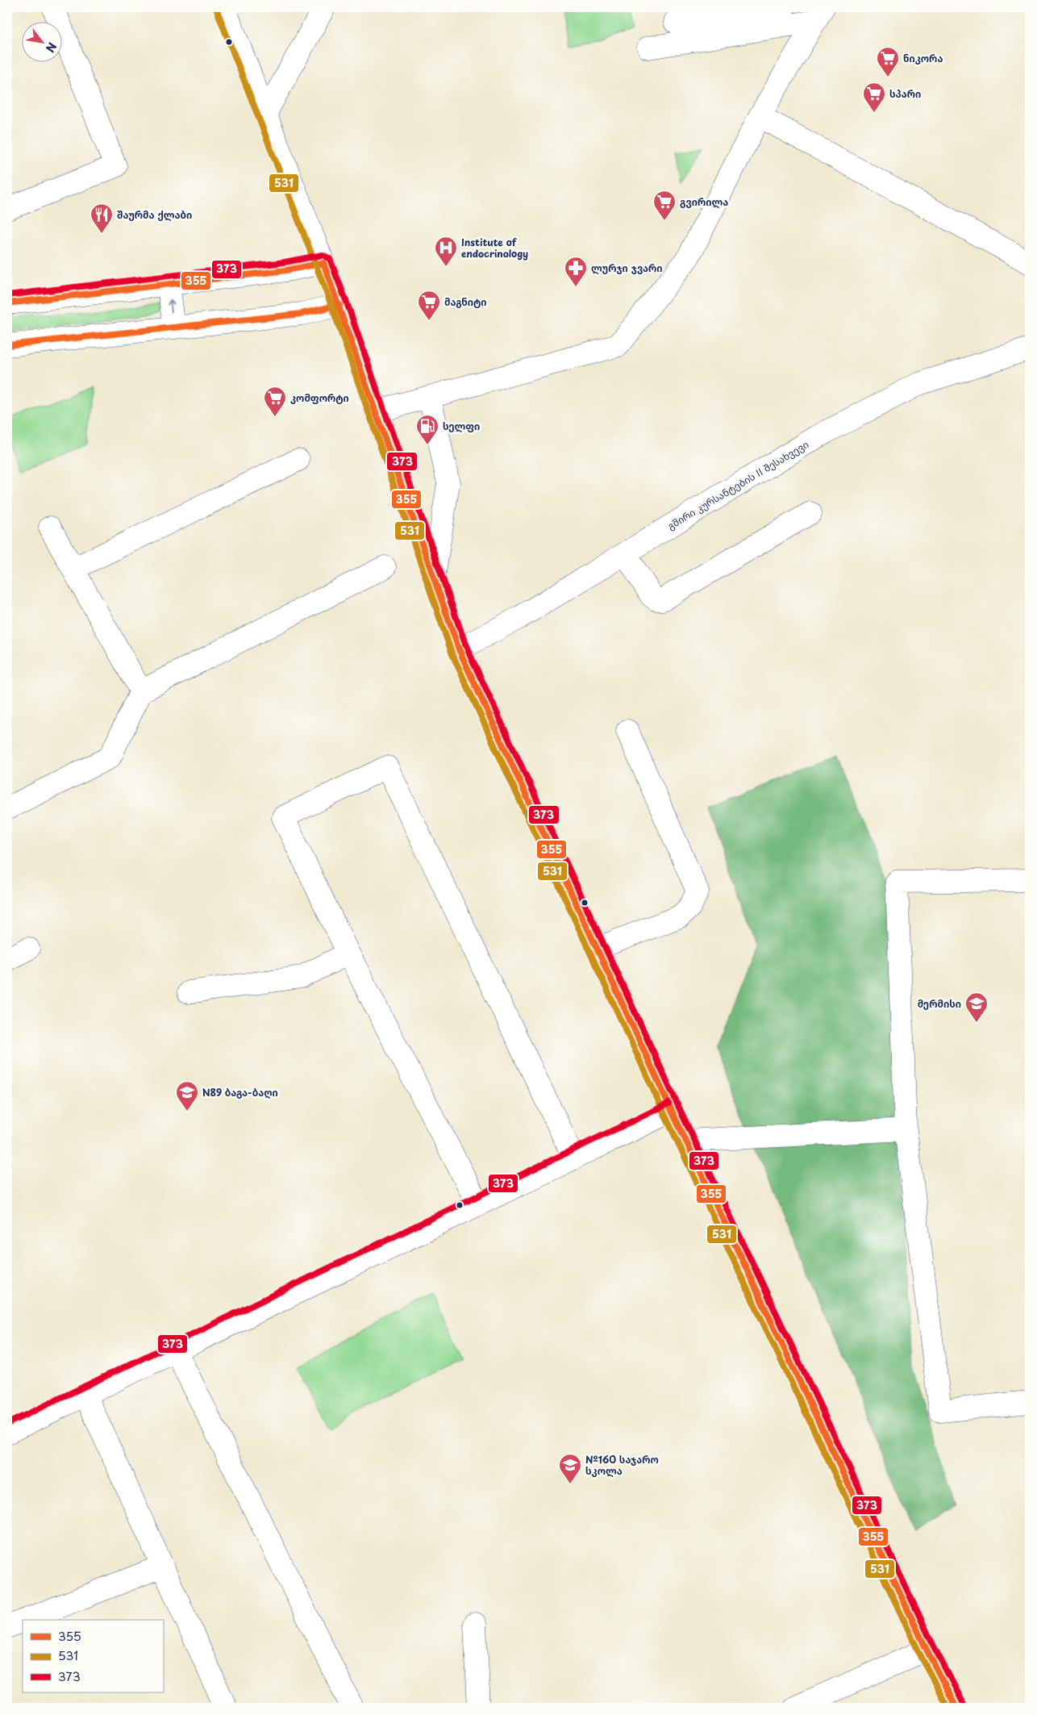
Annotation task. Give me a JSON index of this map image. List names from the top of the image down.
{
  "streets": {
    "main road": ["გმირი კურსანტების II შესახვევი"]
  },
  "places": {
    "supermarket": [
      "ნიკორა",
      "სპარი",
      "გვირილა",
      "მაგნიტი",
      "კომფორტი"
    ],
    "restaurant": ["შაურმა ქლაბი"],
    "hospital": ["Institute of endocrinology"],
    "pharmacy": ["ლურჯი ჯვარი"],
    "fuel station": ["სელფი"],
    "school or university": ["მერმისი", "N89 ბაგა-ბაღი", "№160 საჯარო სკოლა"]
  },
  "lines": ["transit line 531", "transit line 373", "transit line 355"],
  "legend": ["355", "531", "373"],
  "north": "bottom right"
}
